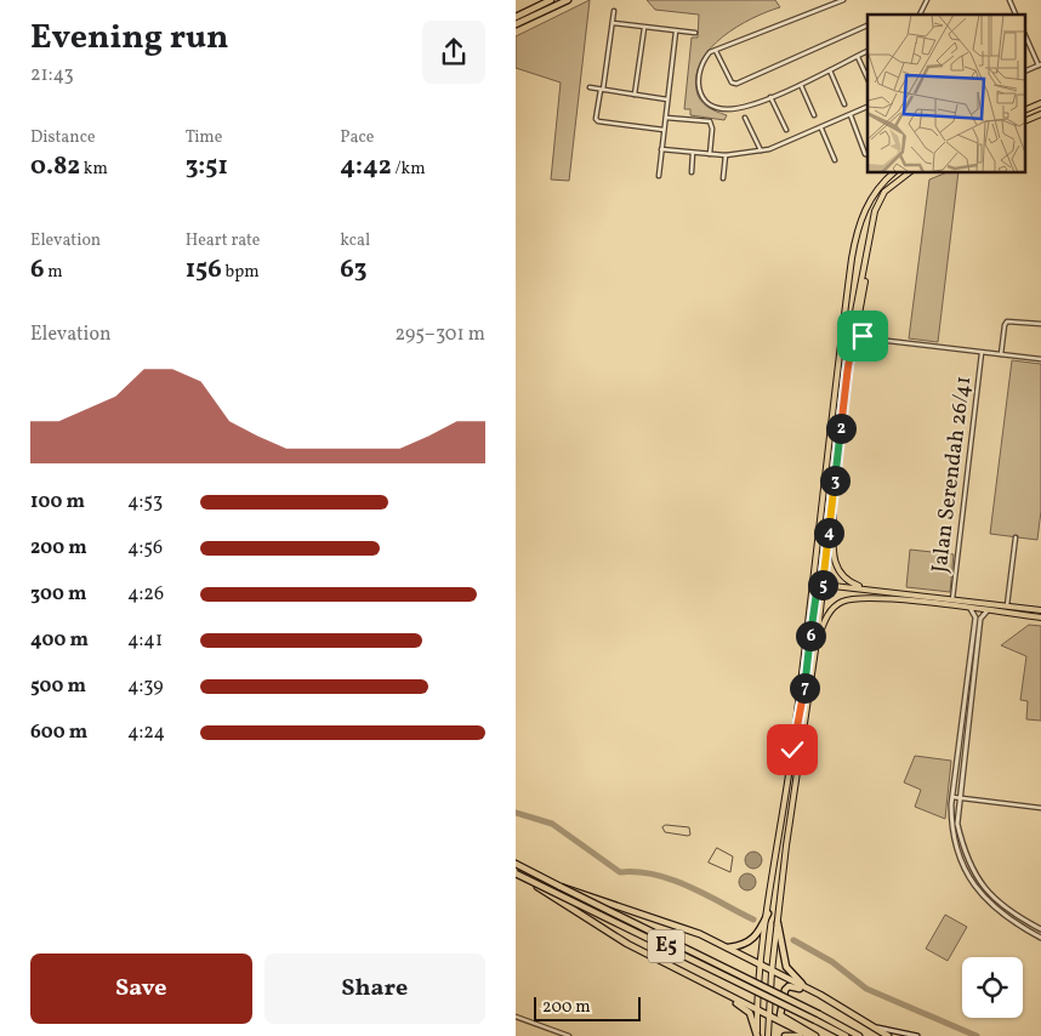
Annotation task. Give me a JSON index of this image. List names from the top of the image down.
{
  "streets": {
    "highway": ["E5"],
    "street": ["Jalan Serendah 26/41"]
  },
  "scale_bar": "200 m",
  "page": {
    "heading": ["Evening run", "21:43"],
    "stats": [
      ["Distance", "0.82 km"],
      ["Time", "3:51"],
      ["Pace", "4:42 /km"],
      ["Elevation", "6 m"],
      ["Heart rate", "156 bpm"],
      ["kcal", "63"]
    ],
    "chart": ["Elevation", "295–301 m"],
    "pins": [
      "2",
      "3",
      "4",
      "5",
      "6",
      "7"
    ],
    "list": [
      {
        "name": "100 m",
        "note": "4:53"
      },
      {
        "name": "200 m",
        "note": "4:56"
      },
      {
        "name": "300 m",
        "note": "4:26"
      },
      {
        "name": "400 m",
        "note": "4:41"
      },
      {
        "name": "500 m",
        "note": "4:39"
      },
      {
        "name": "600 m",
        "note": "4:24"
      }
    ],
    "buttons": ["Save", "Share"],
    "scale": "200 m"
  }
}
